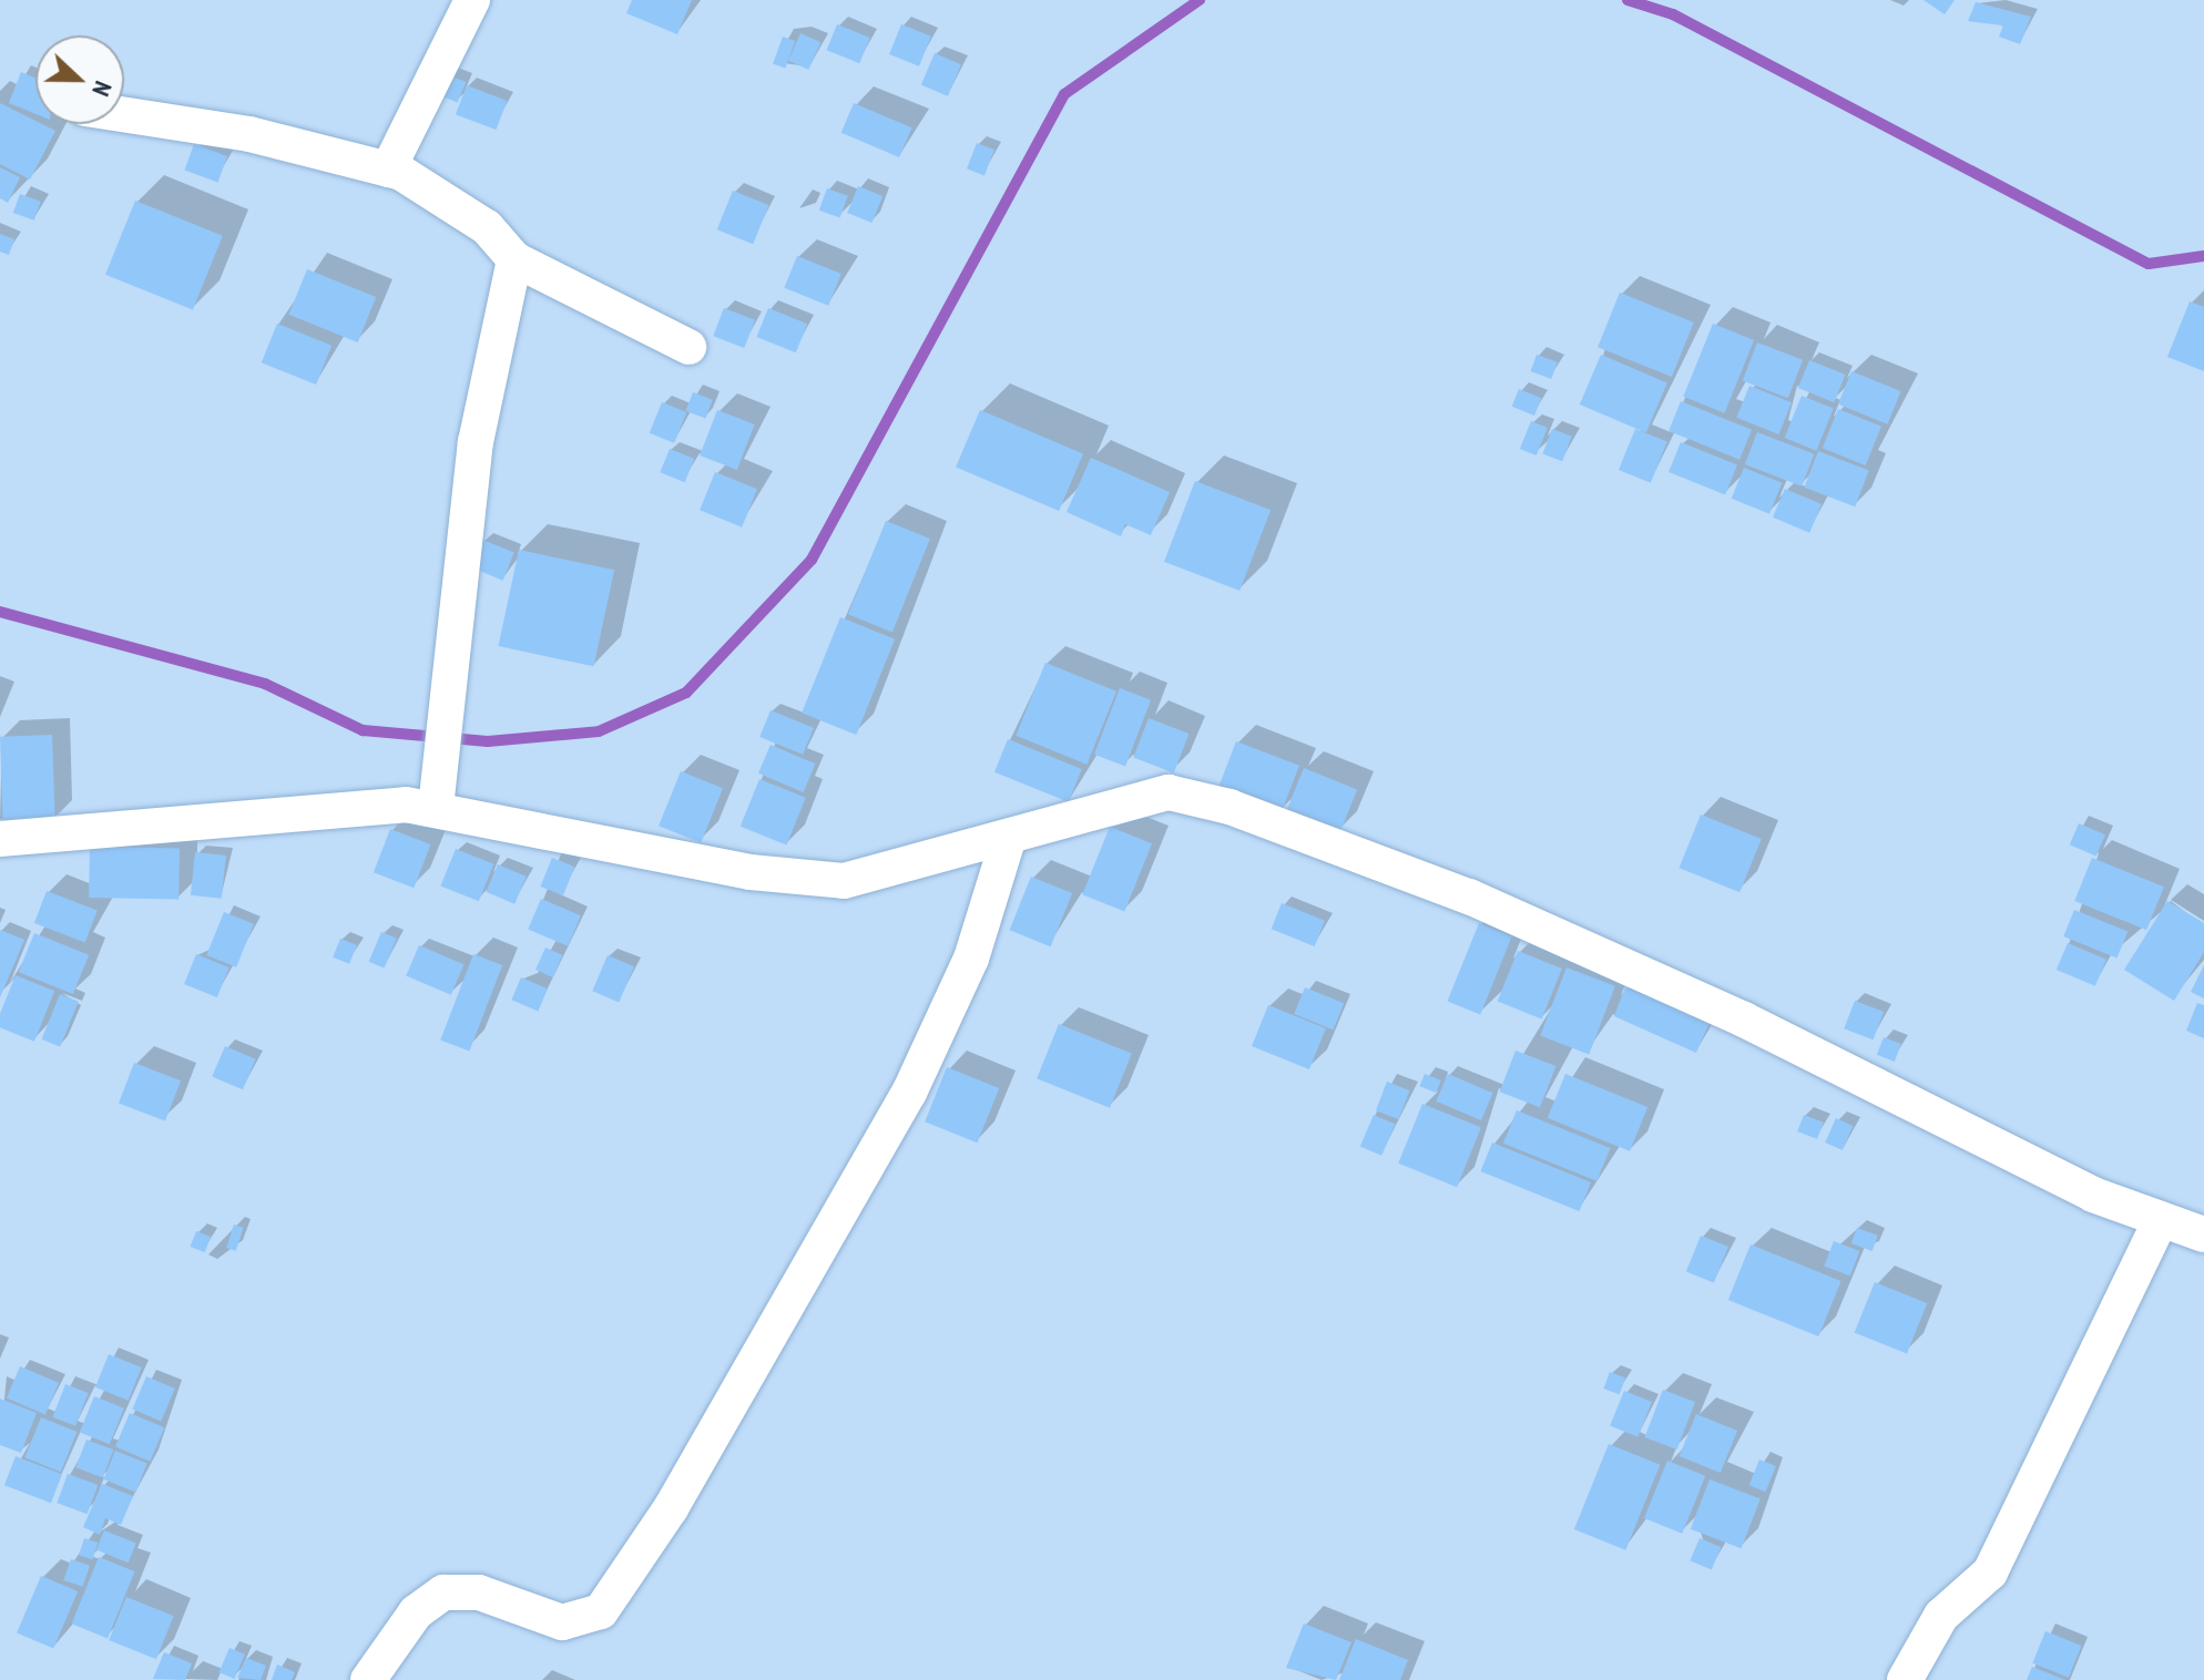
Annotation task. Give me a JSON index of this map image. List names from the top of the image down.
{
  "north": "right"
}
